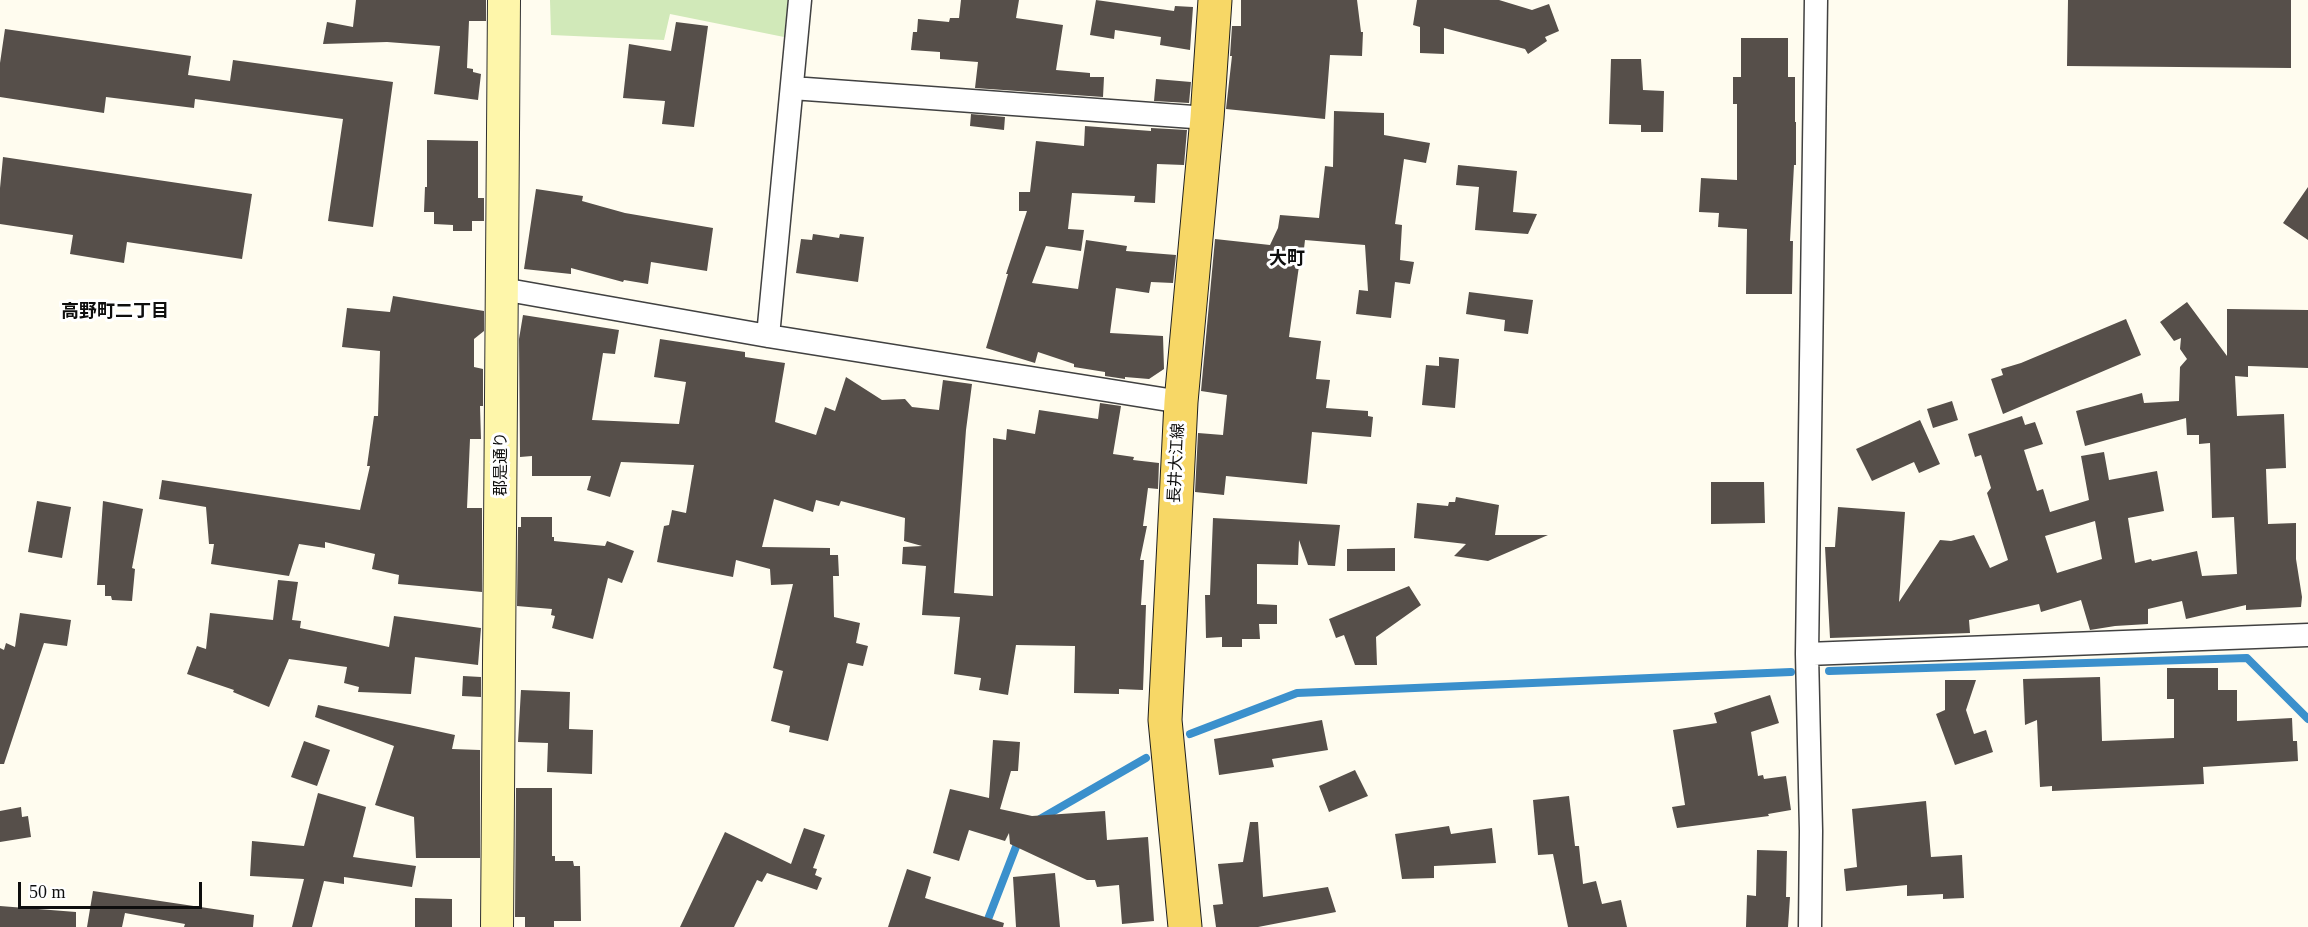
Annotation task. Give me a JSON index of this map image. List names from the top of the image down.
{
  "streets": {
    "main road": ["長井大江線"],
    "street": ["郡是通り"]
  },
  "districts": ["大町", "高野町二丁目"],
  "scale_bar": "50 m"
}
